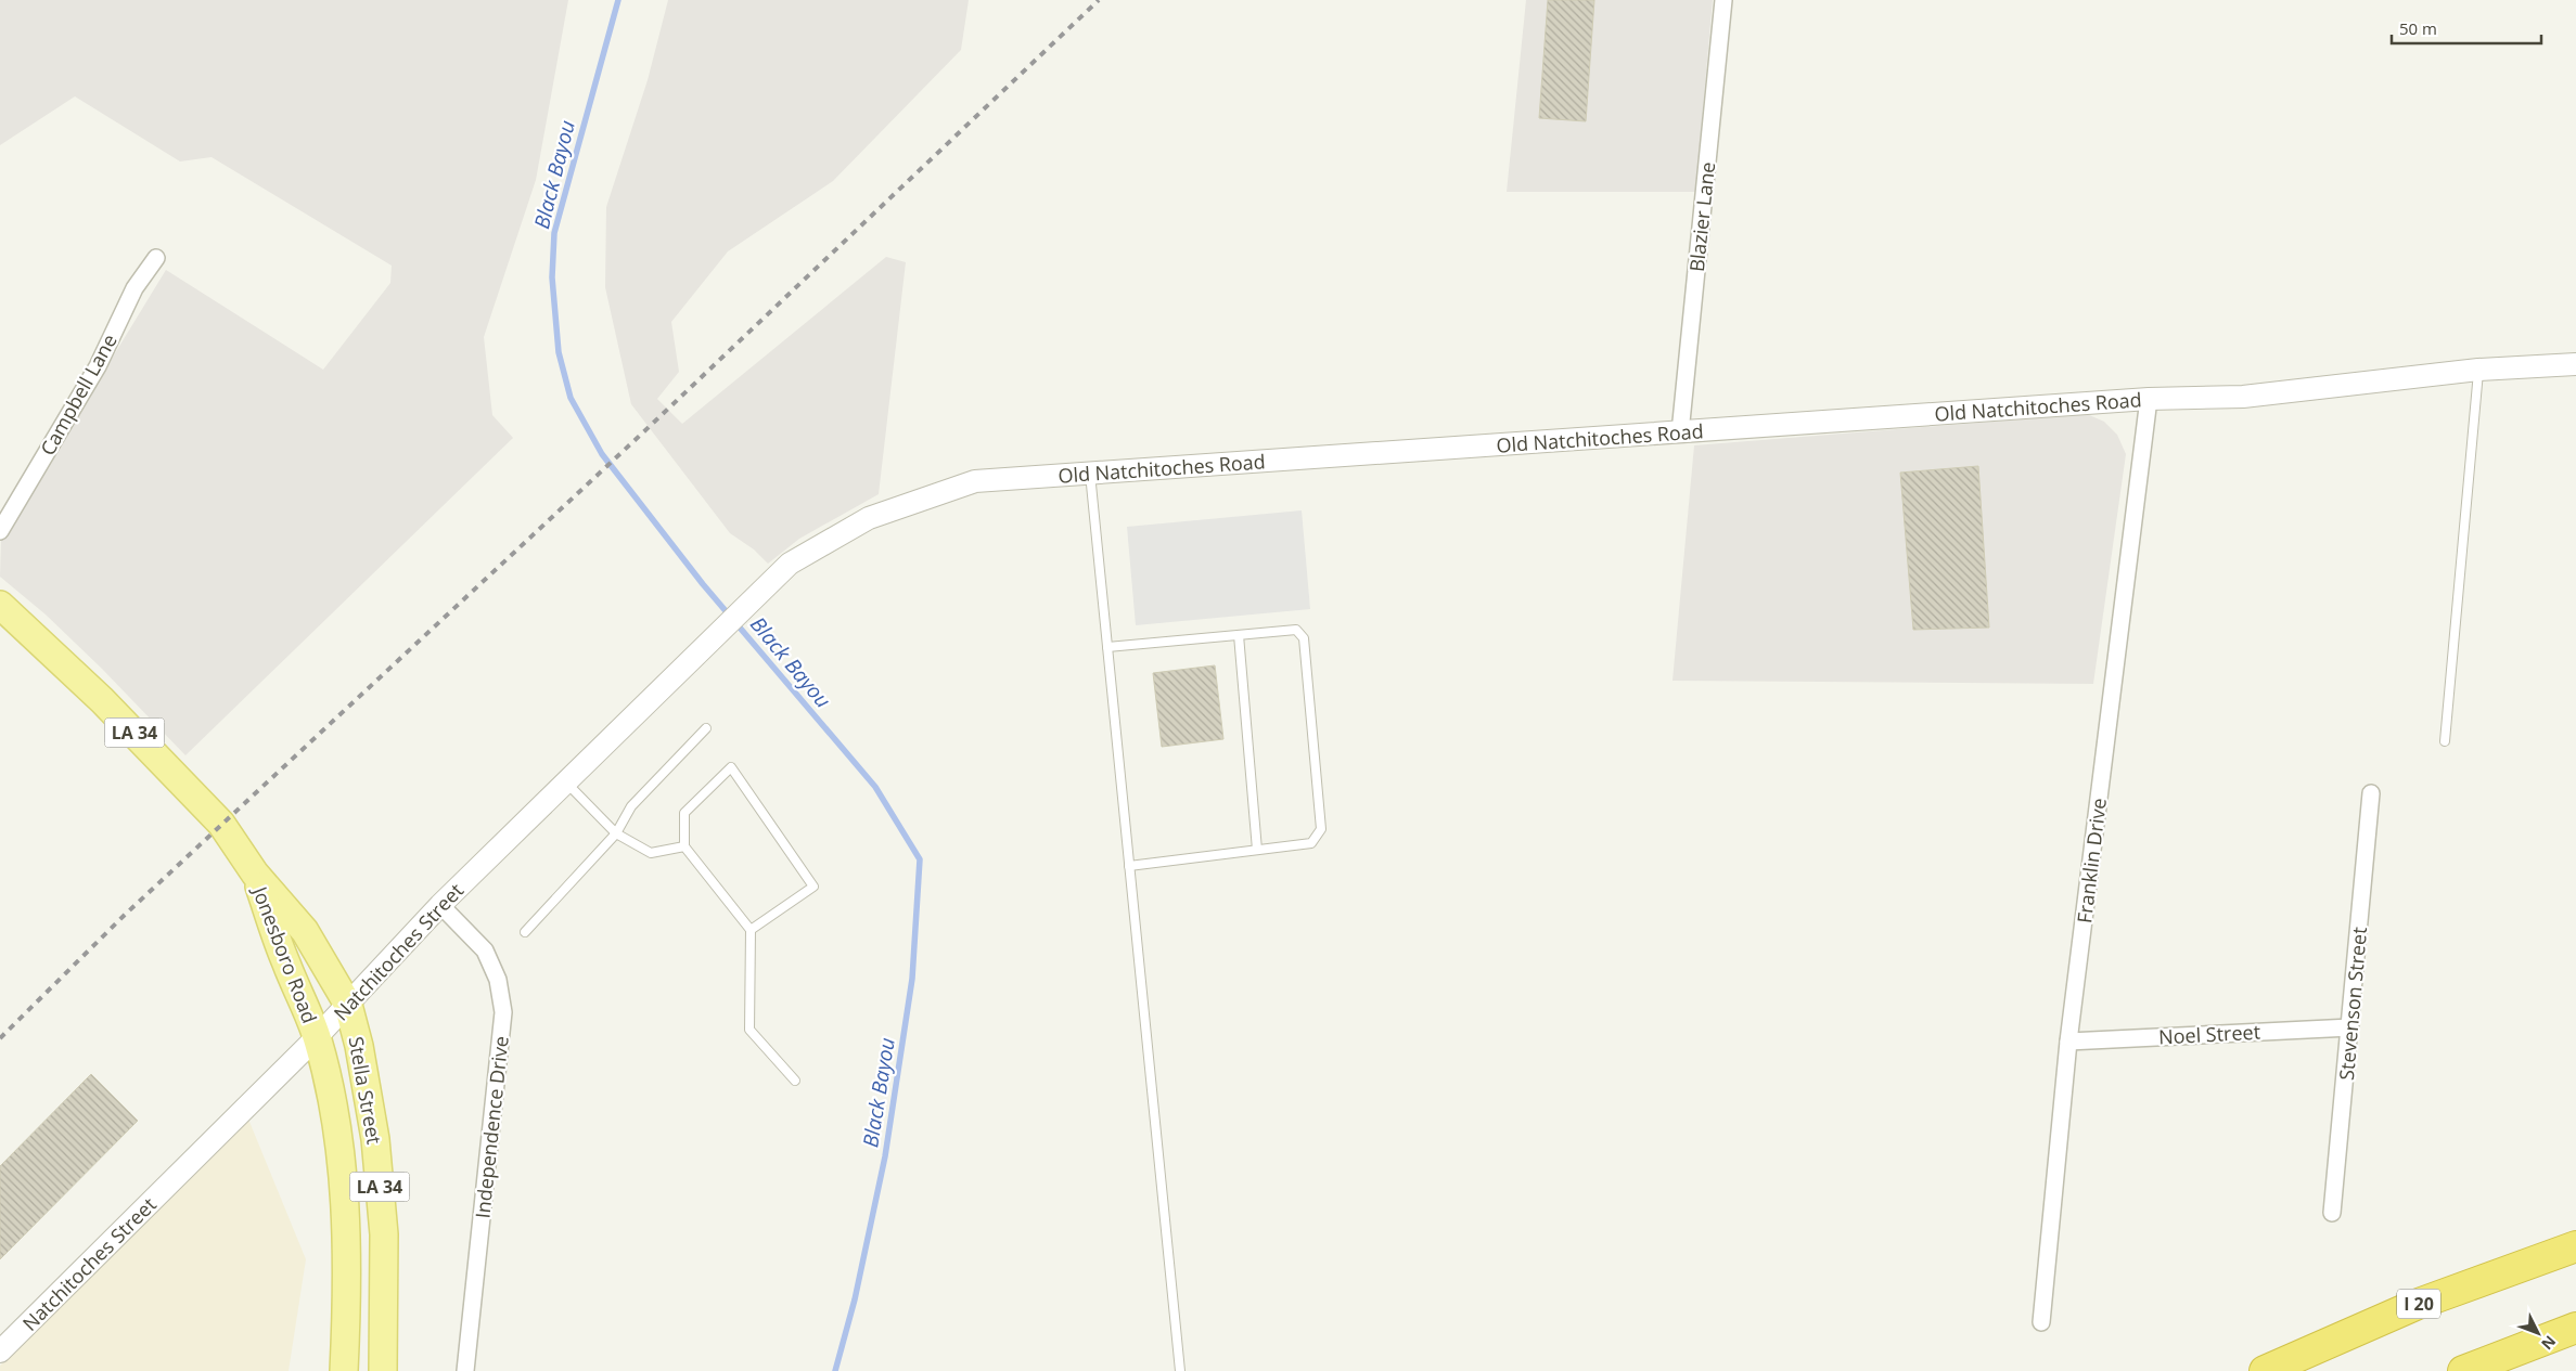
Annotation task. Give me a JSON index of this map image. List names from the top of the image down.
{
  "streets": {
    "highway": ["I 20"],
    "main road": ["LA 34", "Jonesboro Road", "Stella Street"],
    "street": [
      "Blazier Lane",
      "Campbell Lane",
      "Old Natchitoches Road",
      "Franklin Drive",
      "Natchitoches Street",
      "Stevenson Street",
      "Noel Street",
      "Independence Drive"
    ]
  },
  "crossings": [
    ["Blazier Lane", "Old Natchitoches Road"],
    ["Old Natchitoches Road", "Franklin Drive"],
    ["Old Natchitoches Road", "Natchitoches Street"],
    ["Franklin Drive", "Noel Street"],
    ["Natchitoches Street", "Jonesboro Road"],
    ["Natchitoches Street", "Stella Street"],
    ["Natchitoches Street", "Independence Drive"],
    ["Jonesboro Road", "Stella Street"],
    ["Stevenson Street", "Noel Street"]
  ],
  "water": ["Black Bayou"],
  "scale_bar": "50 m",
  "north": "bottom right"
}
